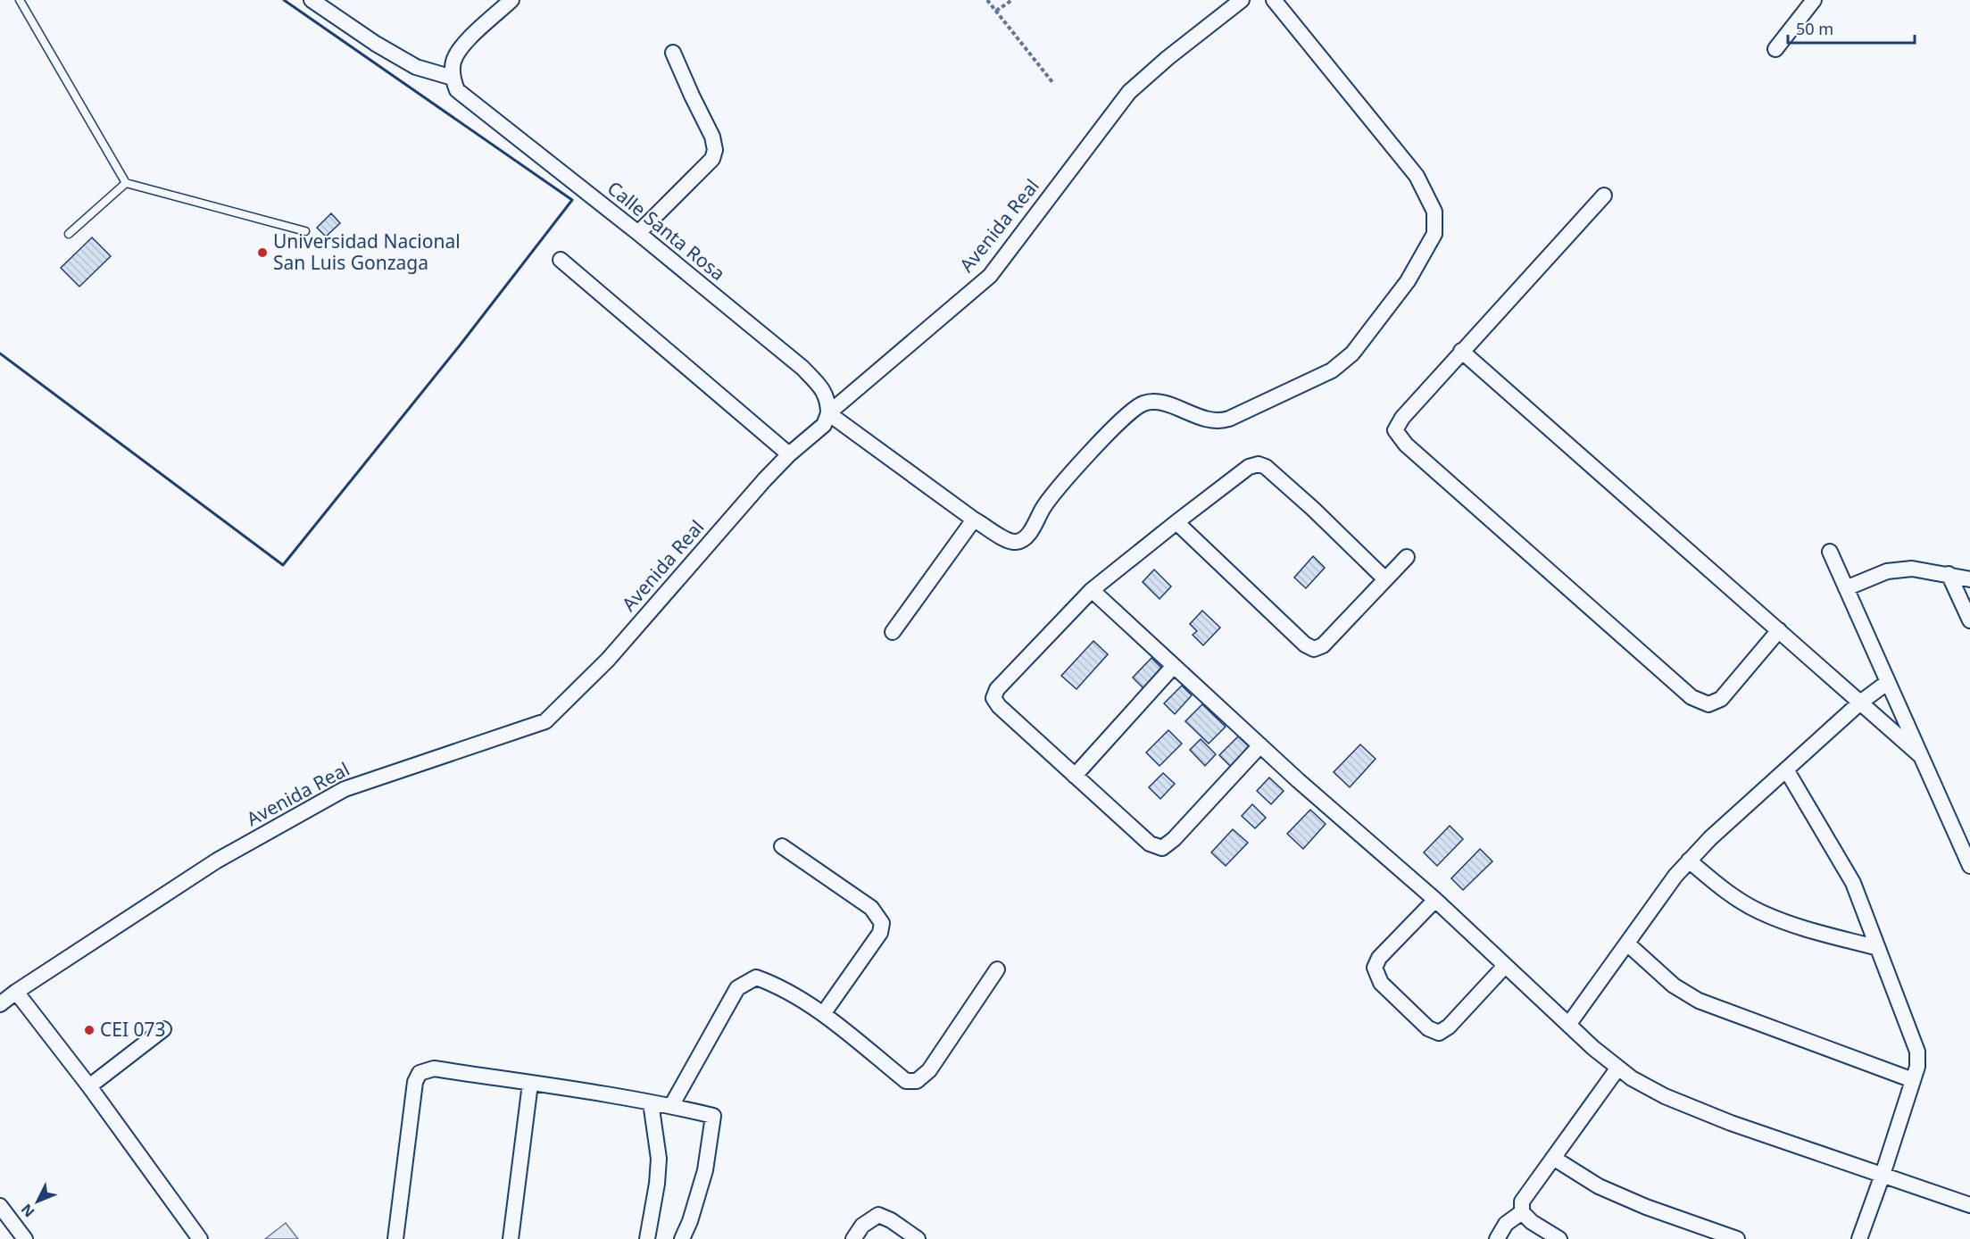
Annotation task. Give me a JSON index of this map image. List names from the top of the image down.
{
  "streets": {
    "street": ["Avenida Real", "Calle Santa Rosa"]
  },
  "crossings": [
    ["Avenida Real", "Calle Santa Rosa"]
  ],
  "places": ["Universidad Nacional San Luis Gonzaga", "CEI 073"],
  "scale_bar": "50 m",
  "north": "bottom left"
}
